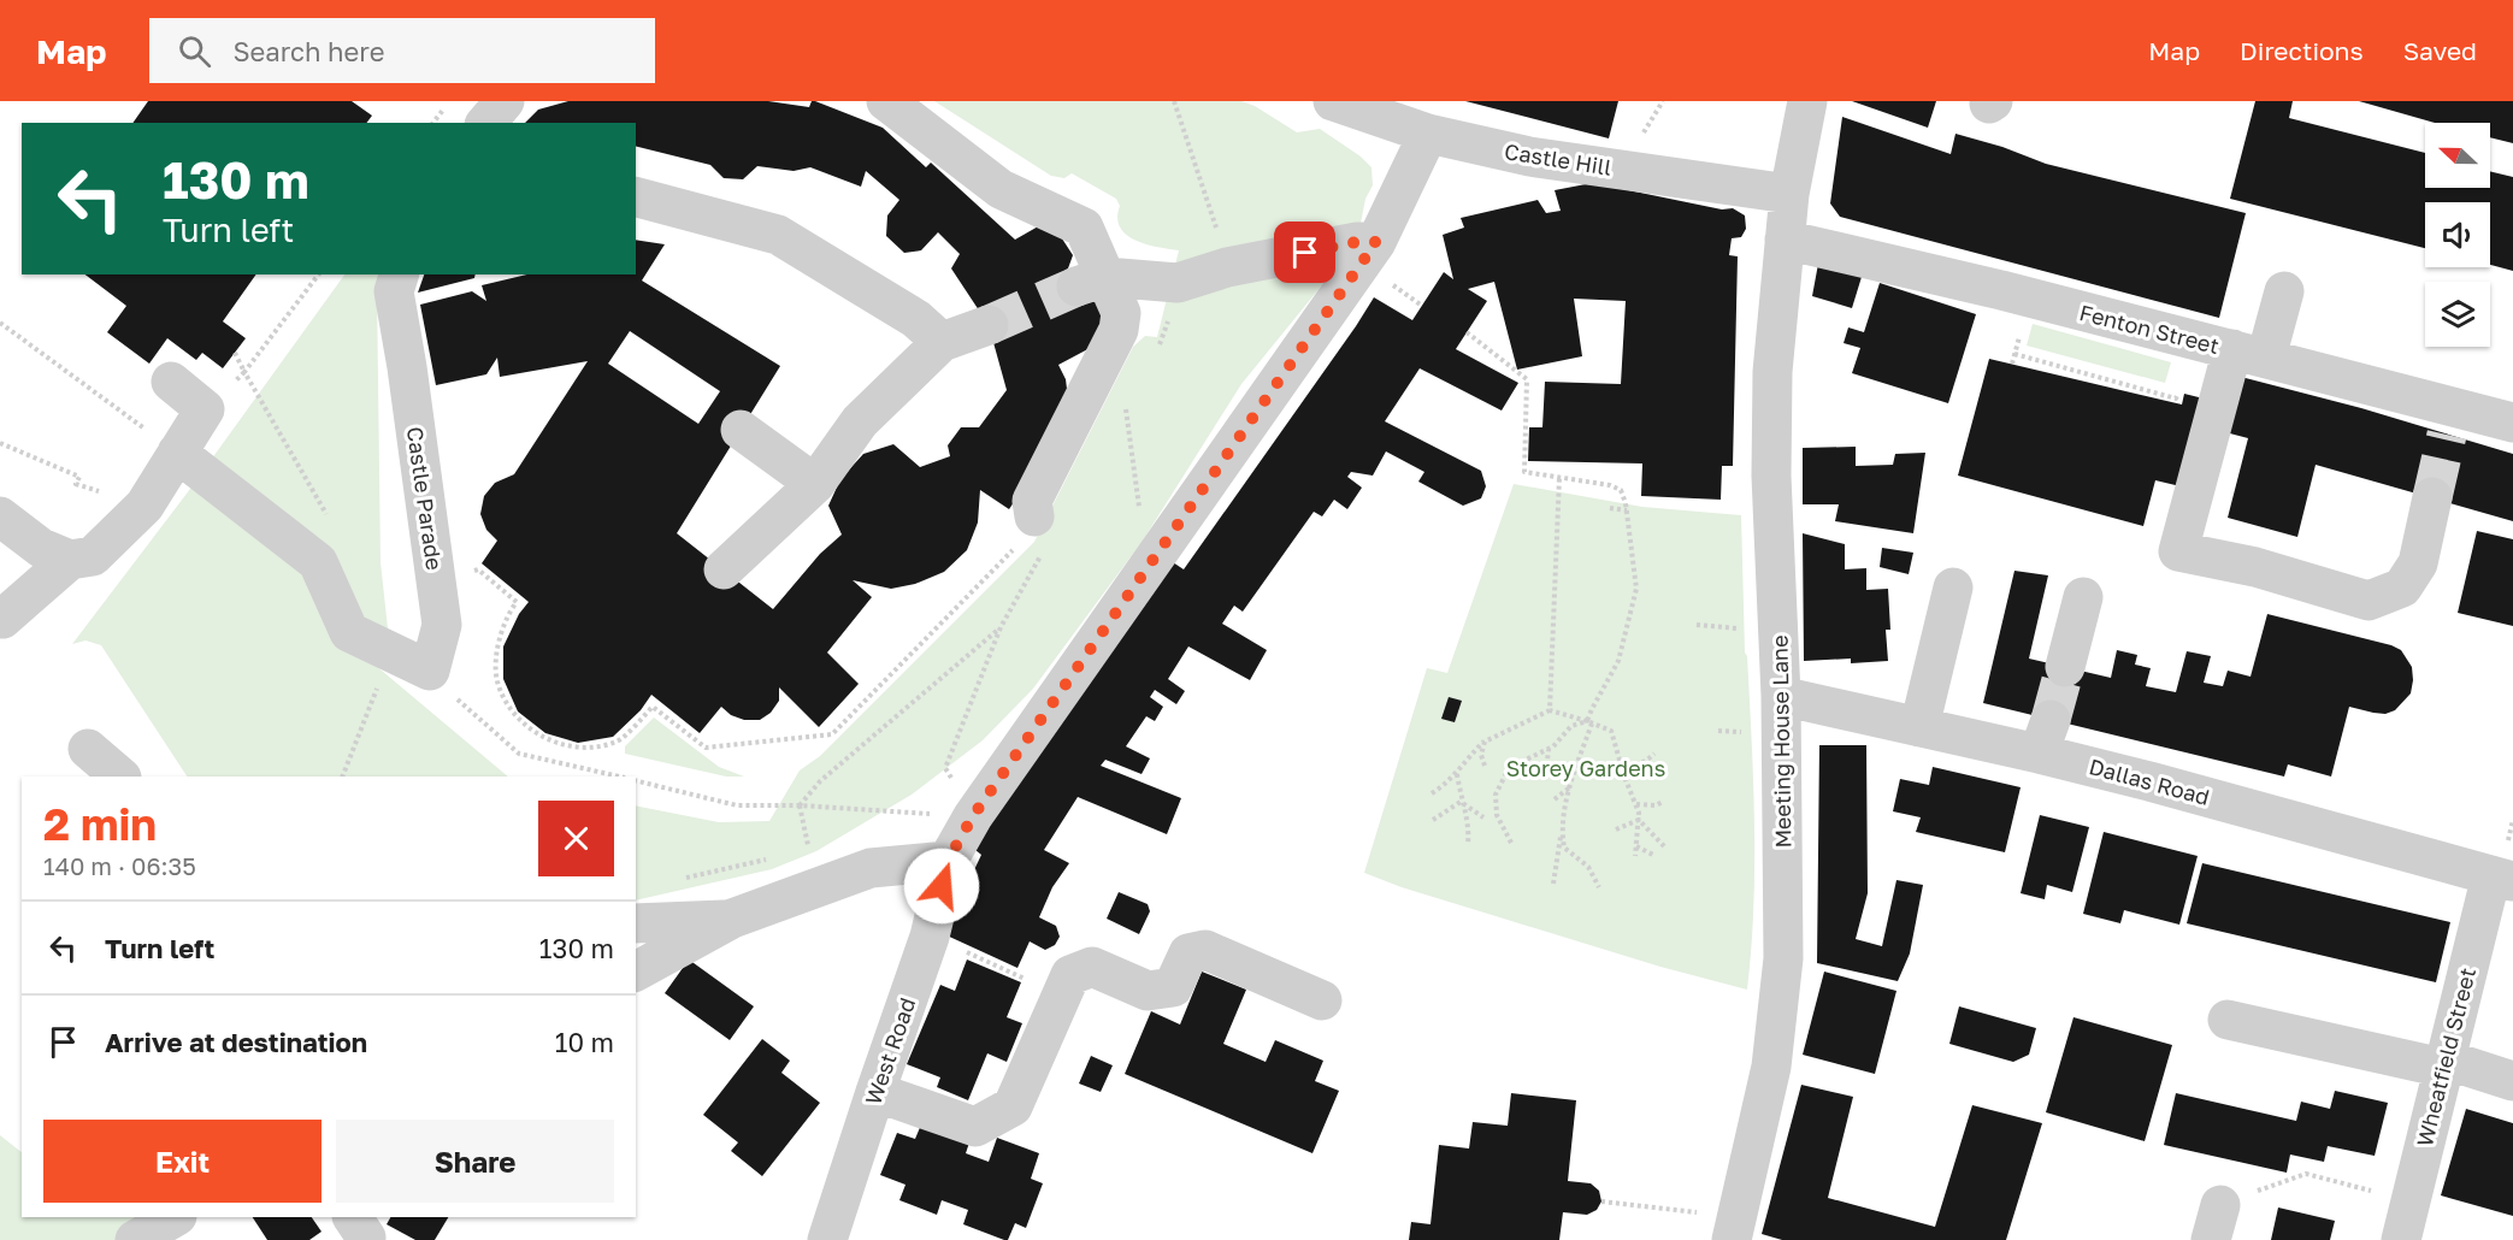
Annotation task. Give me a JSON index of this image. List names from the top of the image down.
{
  "streets": {
    "street": [
      "Castle Hill",
      "Fenton Street",
      "Castle Parade",
      "Meeting House Lane",
      "Dallas Road",
      "West Road",
      "Wheatfield Street"
    ]
  },
  "crossings": [
    ["Castle Hill", "Meeting House Lane"],
    ["Castle Hill", "West Road"],
    ["Fenton Street", "Meeting House Lane"],
    ["Meeting House Lane", "Dallas Road"],
    ["Dallas Road", "Wheatfield Street"]
  ],
  "parks": ["Storey Gardens"],
  "north": "left",
  "page": {
    "header": "Map",
    "search": "Search here",
    "nav": ["Map", "Directions", "Saved"],
    "turn": ["130 m", "Turn left"],
    "heading": ["2 min", "140 m · 06:35"],
    "list": [
      {
        "name": "Turn left",
        "value": "130 m"
      },
      {
        "name": "Arrive at destination",
        "value": "10 m"
      }
    ],
    "buttons": ["Exit", "Share"]
  }
}
